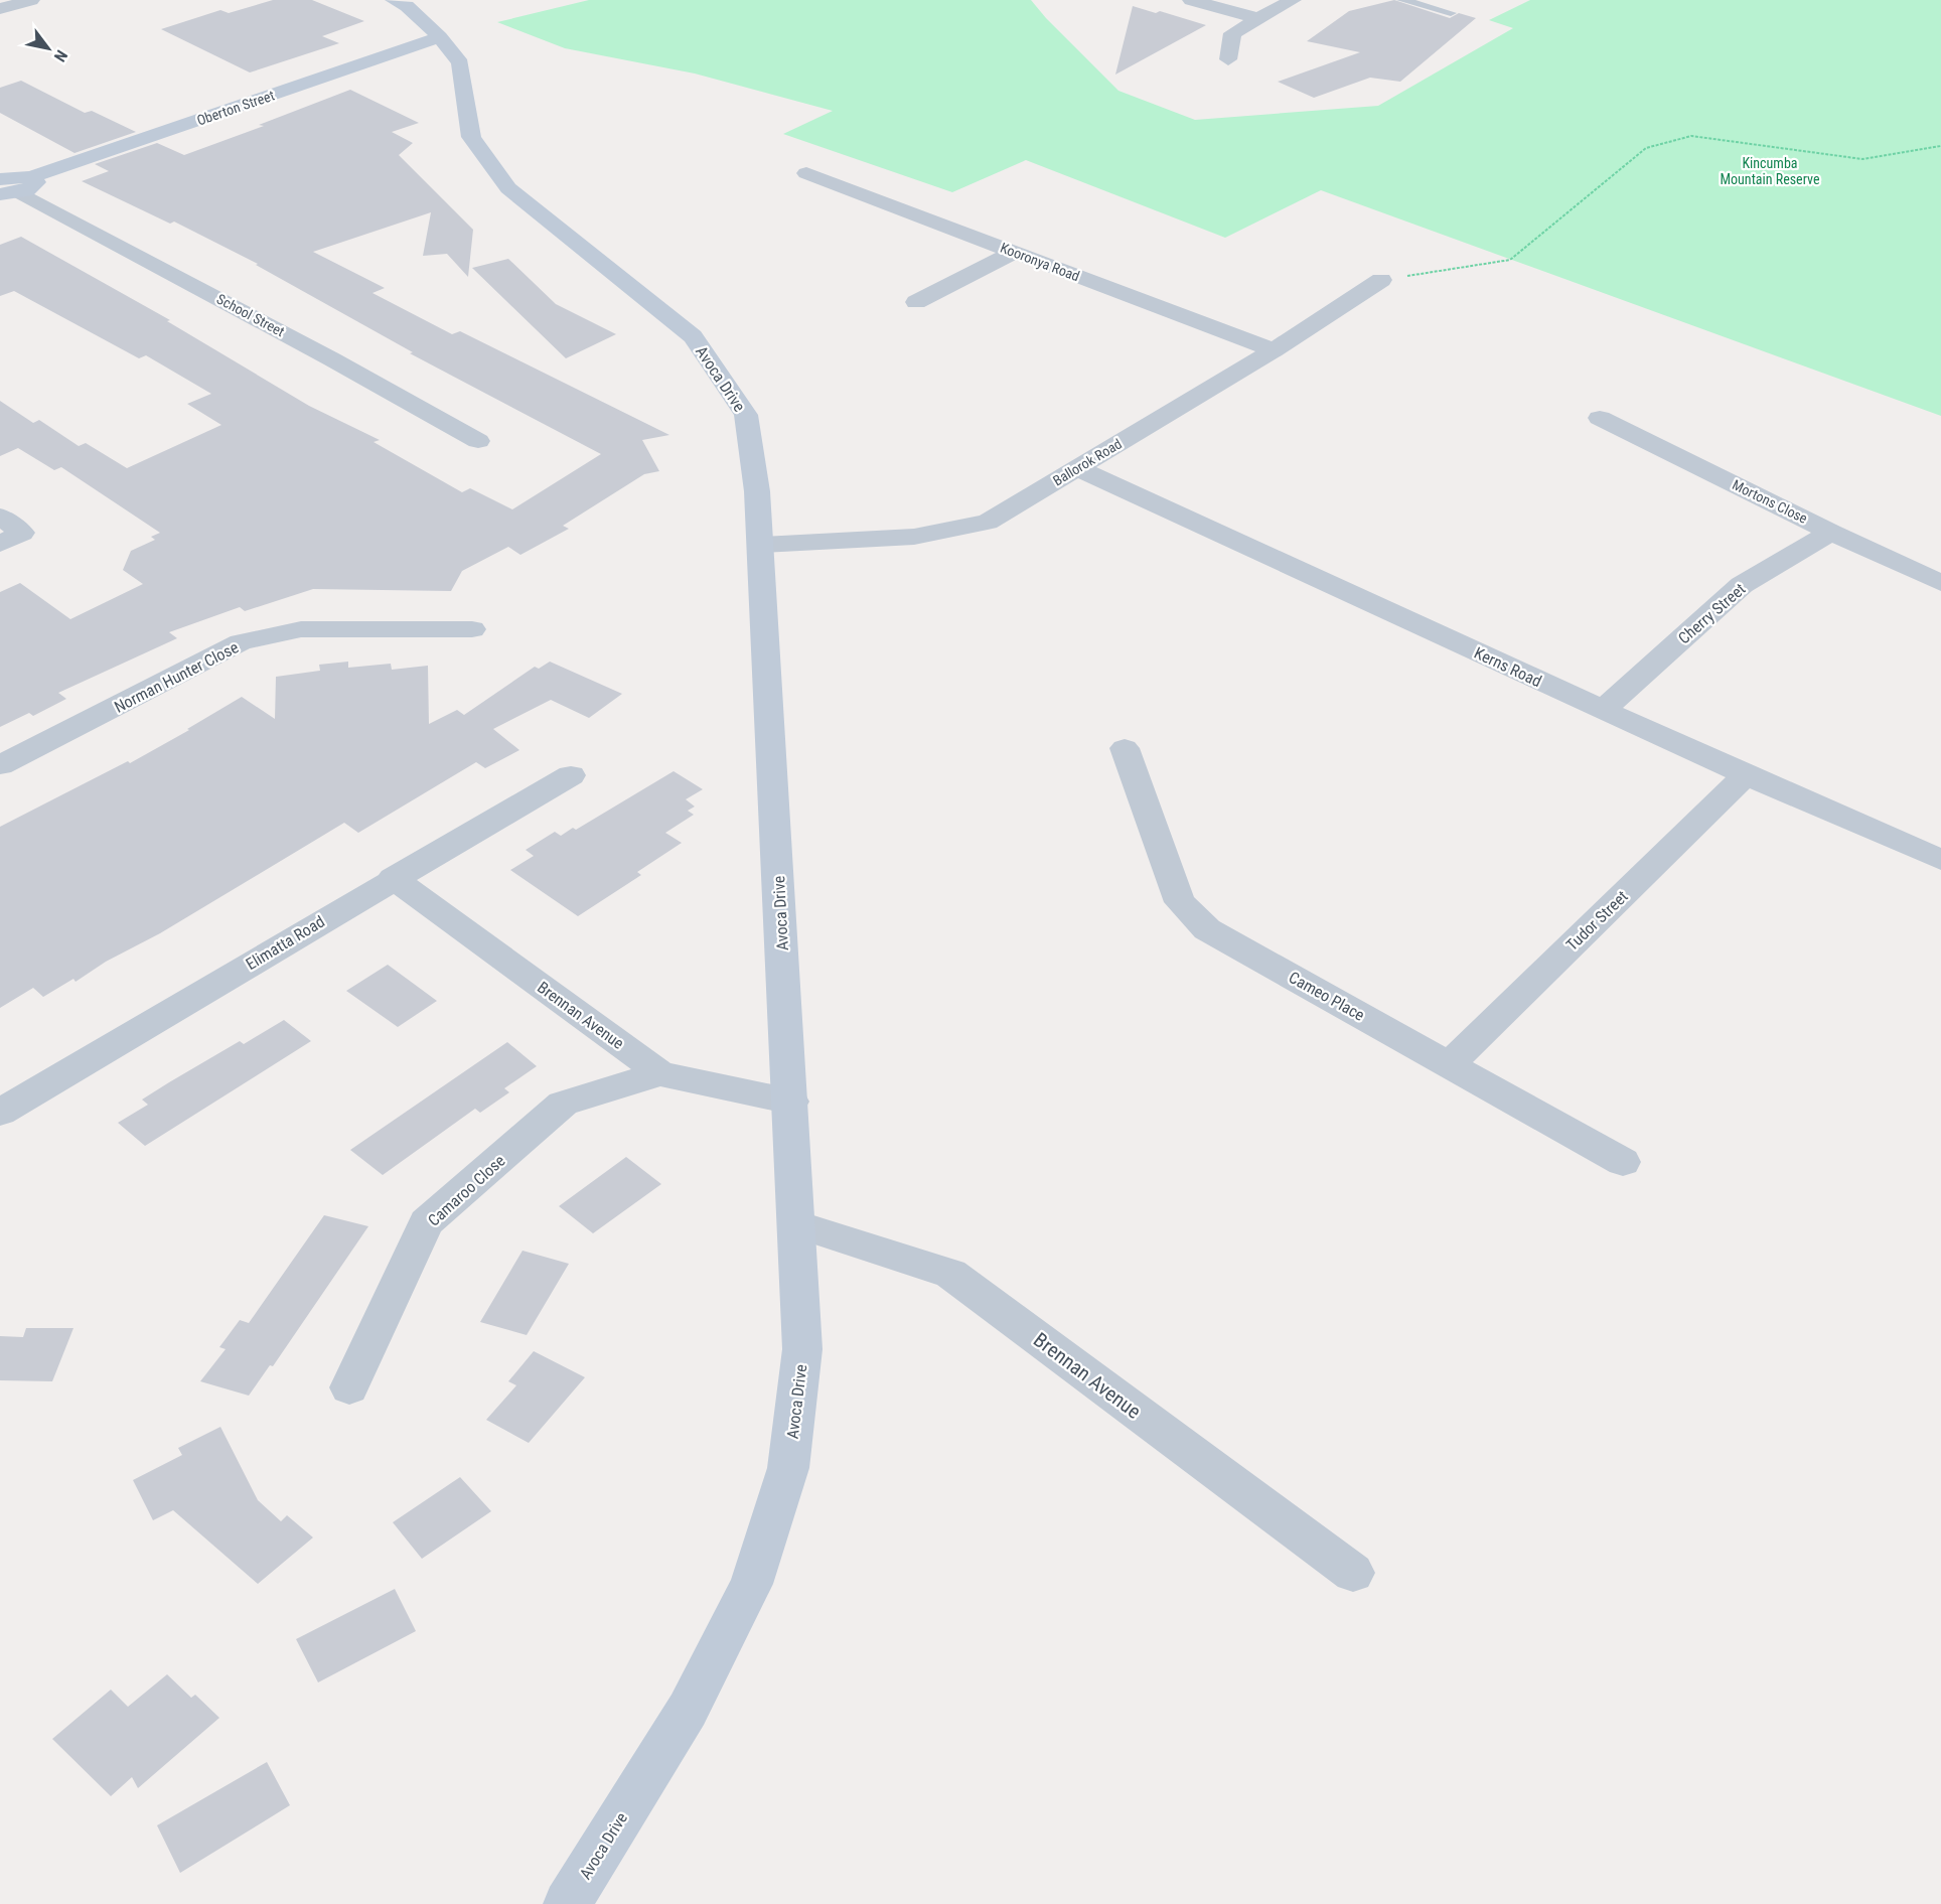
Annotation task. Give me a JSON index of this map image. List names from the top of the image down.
{
  "streets": {
    "main road": ["Oberton Street", "Avoca Drive"],
    "street": [
      "Kooronya Road",
      "School Street",
      "Ballorok Road",
      "Mortons Close",
      "Cherry Street",
      "Kerns Road",
      "Norman Hunter Close",
      "Tudor Street",
      "Elimatta Road",
      "Cameo Place",
      "Brennan Avenue",
      "Camaroo Close"
    ]
  },
  "crossings": [
    ["Oberton Street", "School Street"],
    ["Oberton Street", "Avoca Drive"],
    ["Kooronya Road", "Ballorok Road"],
    ["Avoca Drive", "Ballorok Road"],
    ["Avoca Drive", "Brennan Avenue"],
    ["Ballorok Road", "Kerns Road"],
    ["Mortons Close", "Cherry Street"],
    ["Cherry Street", "Kerns Road"],
    ["Kerns Road", "Tudor Street"],
    ["Tudor Street", "Cameo Place"],
    ["Elimatta Road", "Brennan Avenue"],
    ["Brennan Avenue", "Camaroo Close"]
  ],
  "parks": ["Kincumba Mountain Reserve"],
  "north": "bottom right"
}
